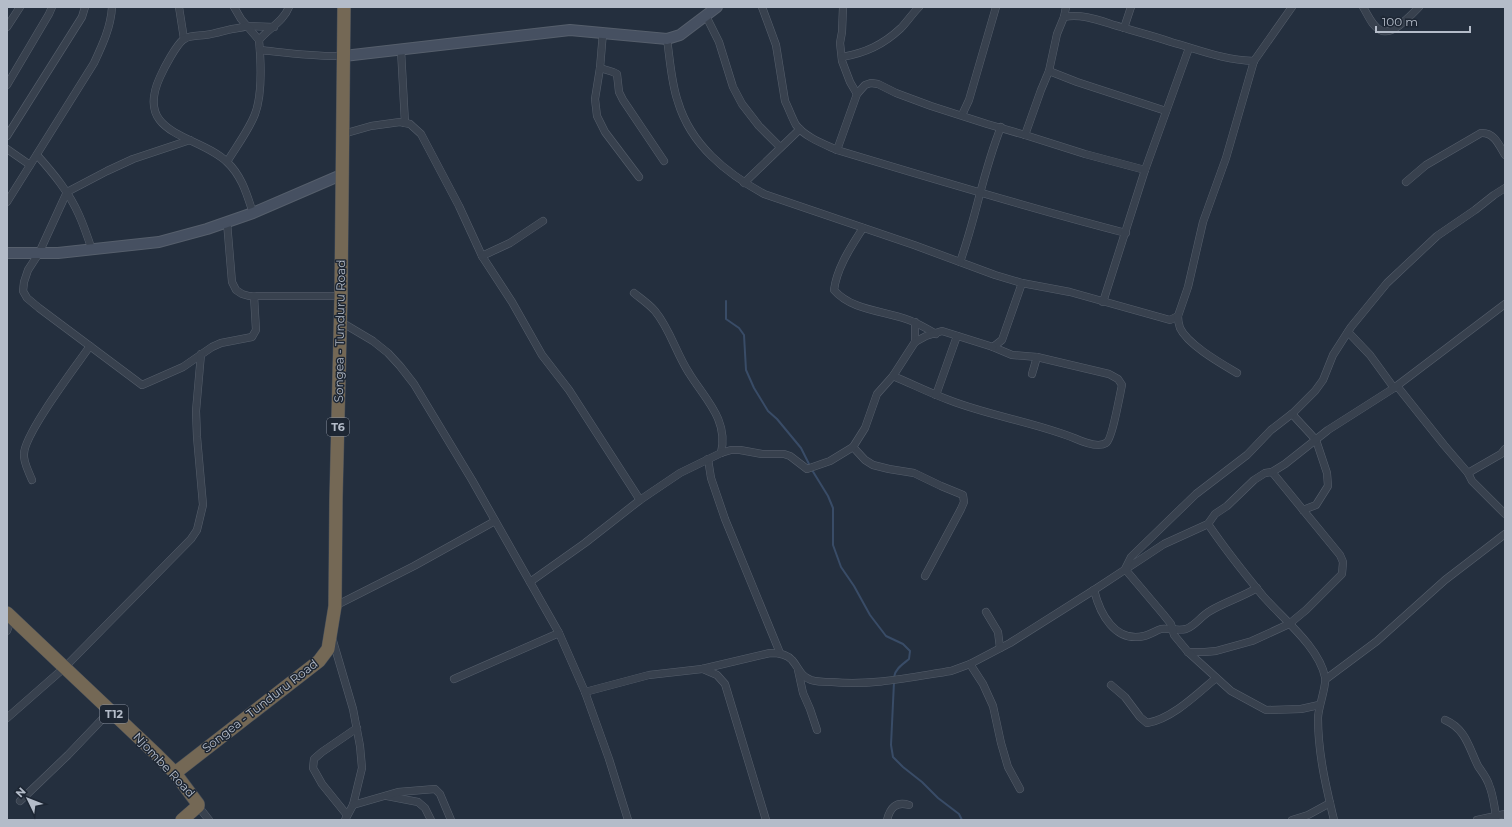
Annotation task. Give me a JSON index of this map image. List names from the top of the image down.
{
  "streets": {
    "highway": [
      "Songea - Tunduru Road",
      "T6",
      "T12",
      "Njombe Road"
    ]
  },
  "crossings": [
    ["Songea - Tunduru Road", "Njombe Road"]
  ],
  "scale_bar": "100 m",
  "north": "top left"
}
